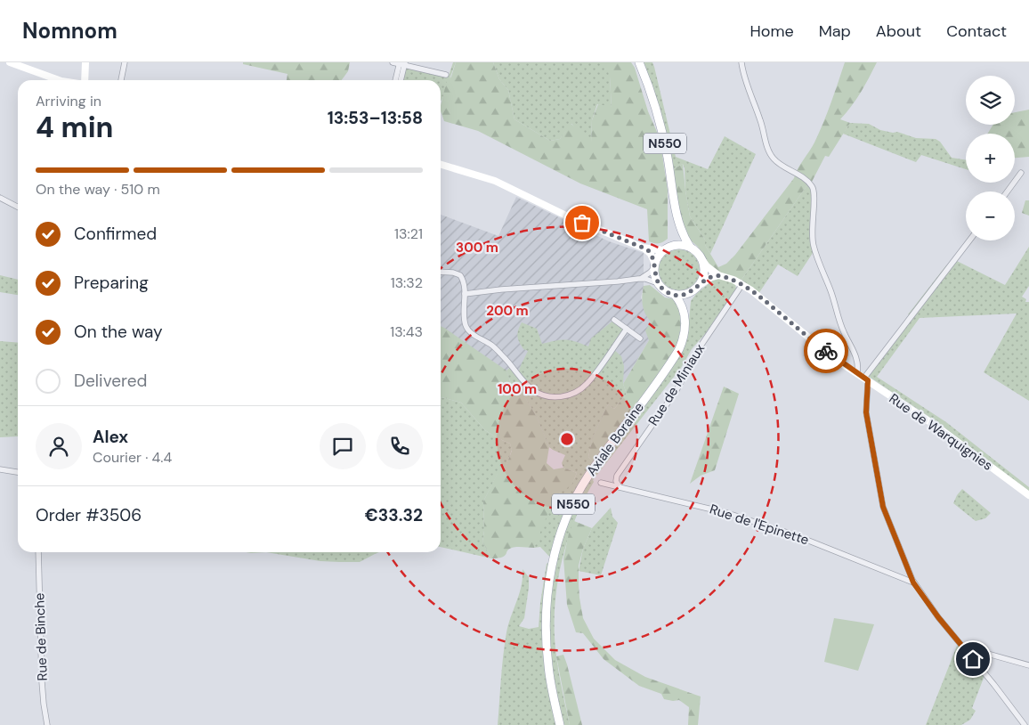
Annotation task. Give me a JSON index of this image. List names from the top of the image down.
{
  "streets": {
    "main road": ["N550", "Axiale Boraine"],
    "street": [
      "Rue de Miniaux",
      "Rue de Warquignies",
      "Rue de l'Epinette",
      "Rue de Binche"
    ]
  },
  "crossings": [
    ["Rue de Miniaux", "Rue de Warquignies"],
    ["Rue de Miniaux", "Rue de l'Epinette"]
  ],
  "page": {
    "header": "Nomnom",
    "nav": [
      "Home",
      "Map",
      "About",
      "Contact"
    ],
    "map_buttons": ["+", "−"],
    "heading": ["4 min", "Arriving in", "13:53–13:58"],
    "panel": [
      "Alex",
      "Courier · 4.4",
      "Order #3506",
      "€33.32"
    ],
    "bar": "On the way · 510 m",
    "list": [
      ["Confirmed", "13:21"],
      ["Preparing", "13:32"],
      ["On the way", "13:43"],
      "Delivered"
    ]
  },
  "rings": ["300 m", "200 m", "100 m"]
}
